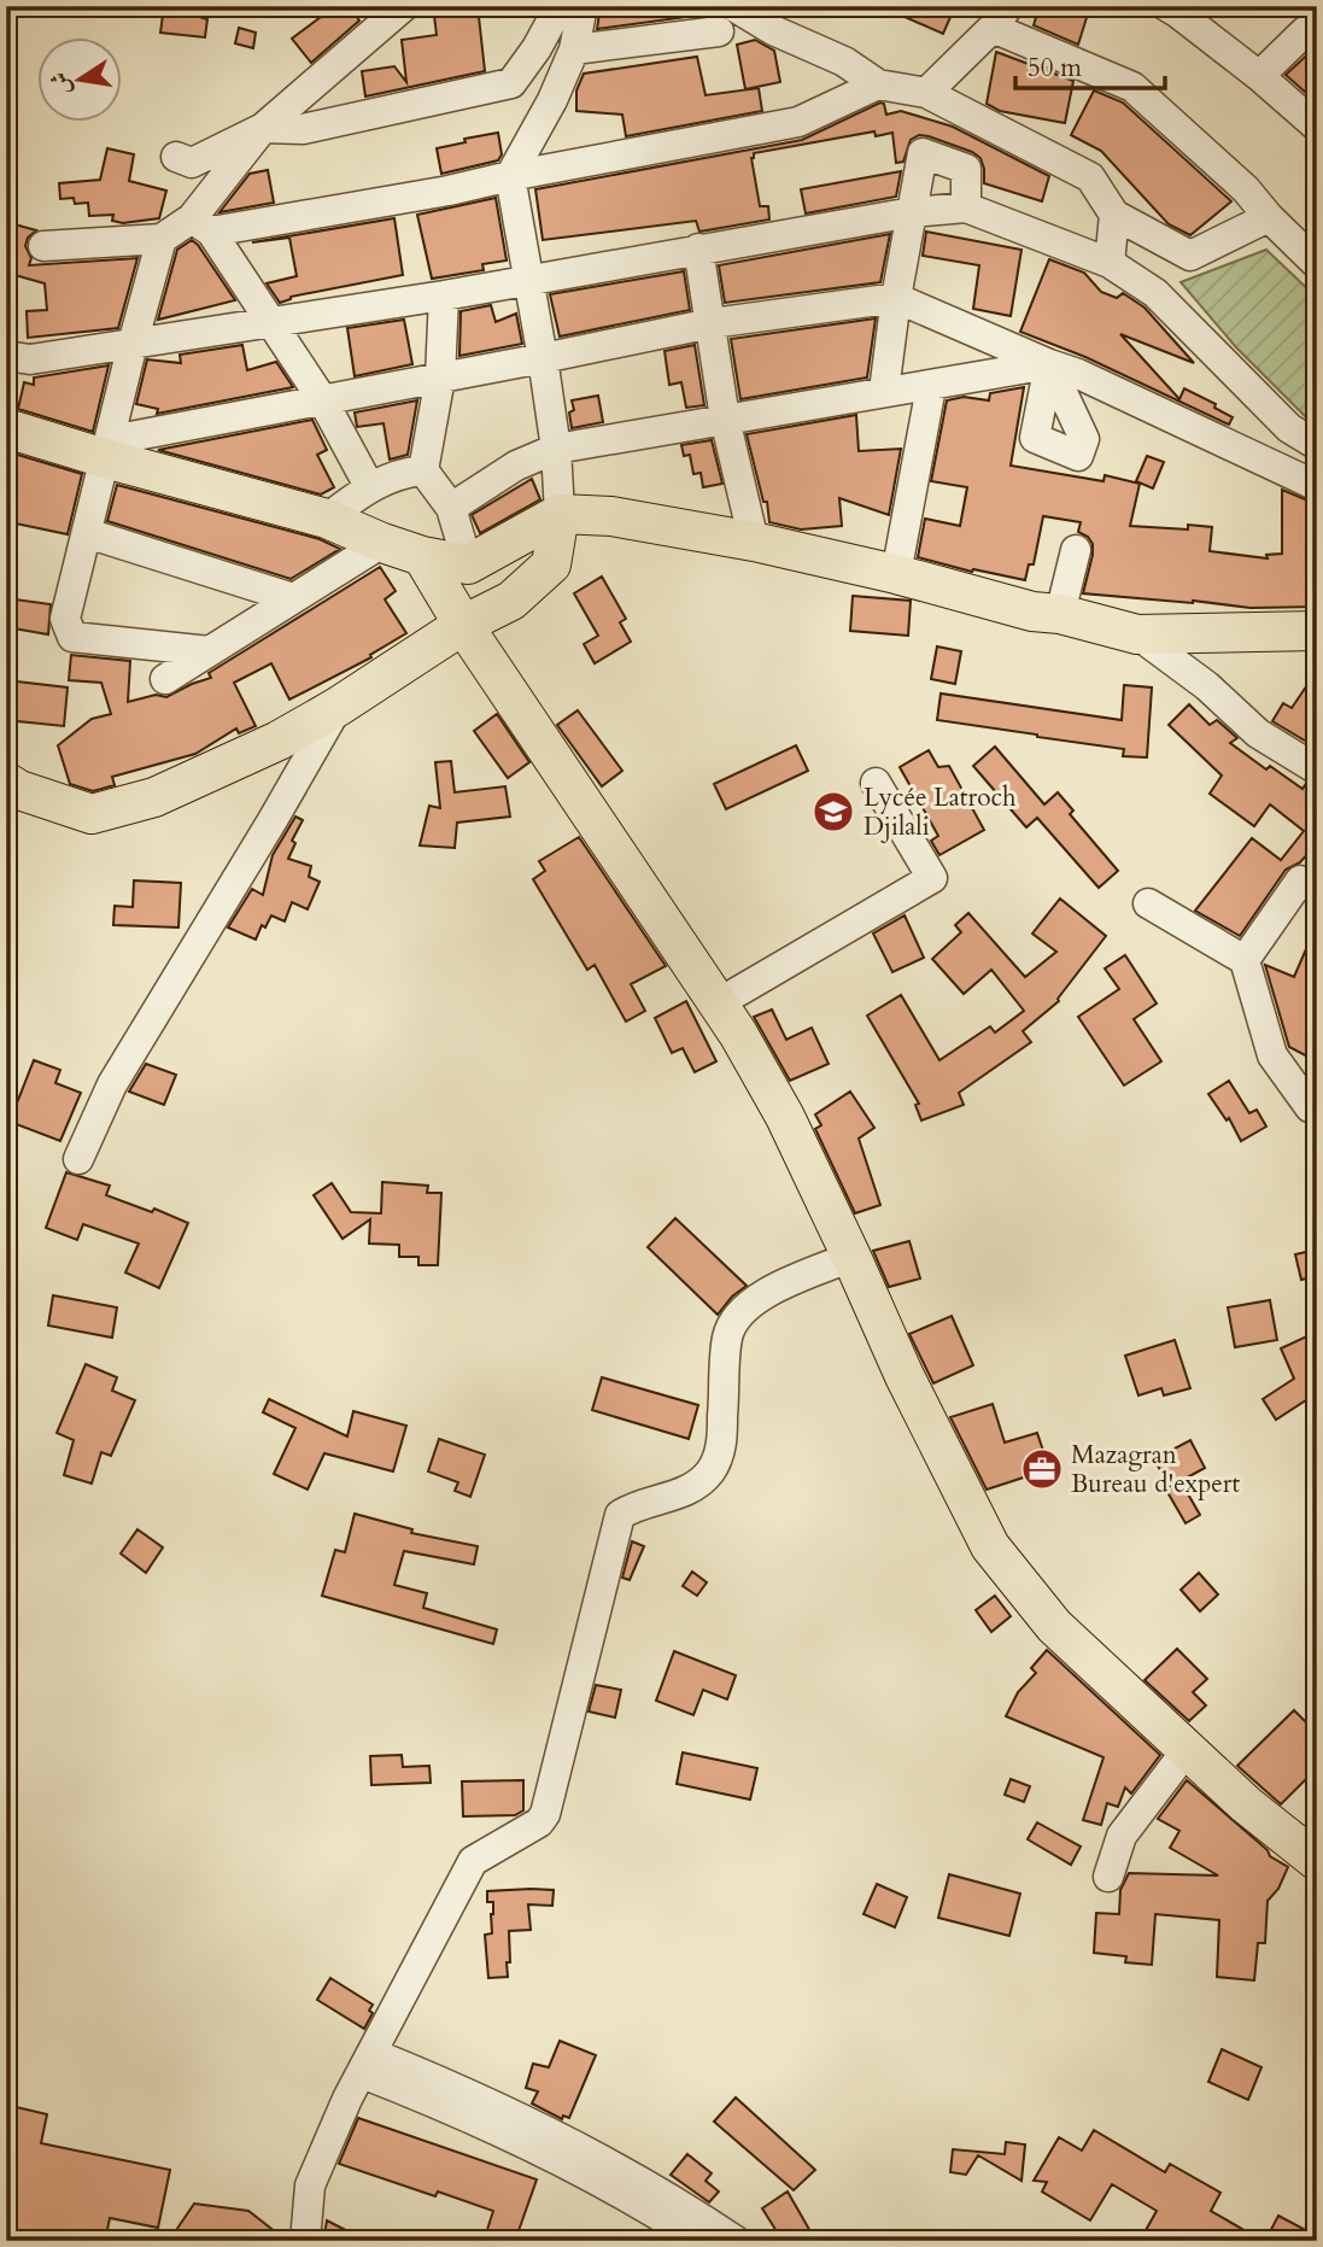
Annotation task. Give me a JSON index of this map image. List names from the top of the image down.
{
  "places": {
    "school or university": ["Lycée Latroch Djilali"],
    "office": ["Mazagran Bureau d'expert"]
  },
  "scale_bar": "50 m",
  "north": "left"
}
